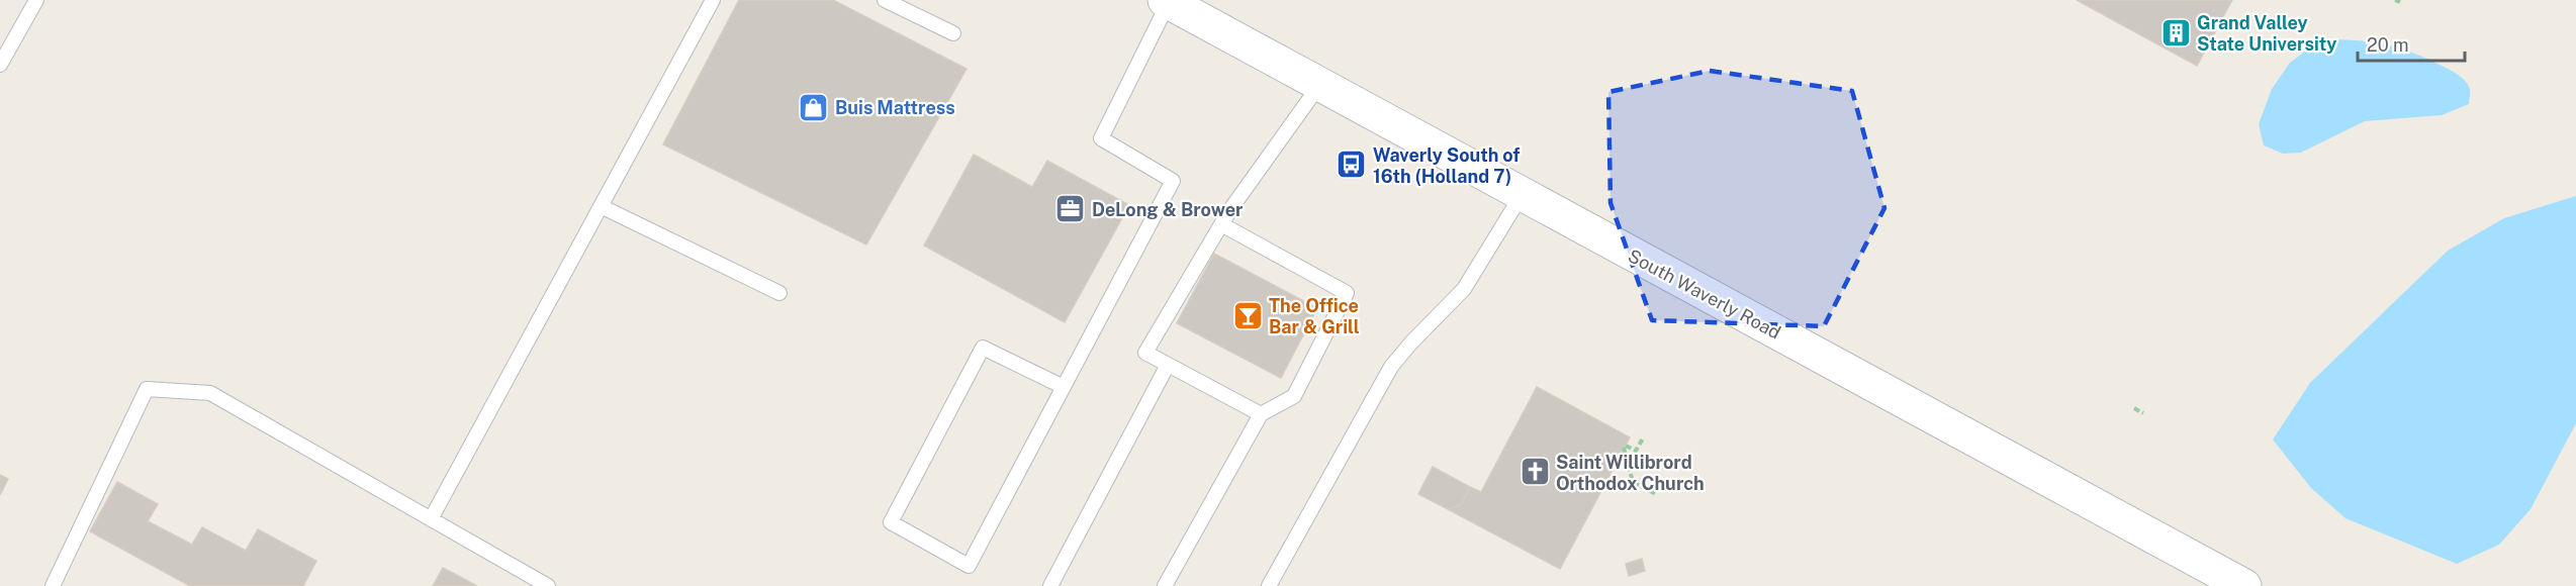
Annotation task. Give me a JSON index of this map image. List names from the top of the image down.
{
  "streets": {
    "main road": ["South Waverly Road"]
  },
  "places": {
    "building": ["Grand Valley State University"],
    "shop": ["Buis Mattress"],
    "bus stop": ["Waverly South of 16th (Holland 7)"],
    "office": ["DeLong & Brower"],
    "bar": ["The Office Bar & Grill"],
    "church": ["Saint Willibrord Orthodox Church"]
  },
  "scale_bar": "20 m"
}
